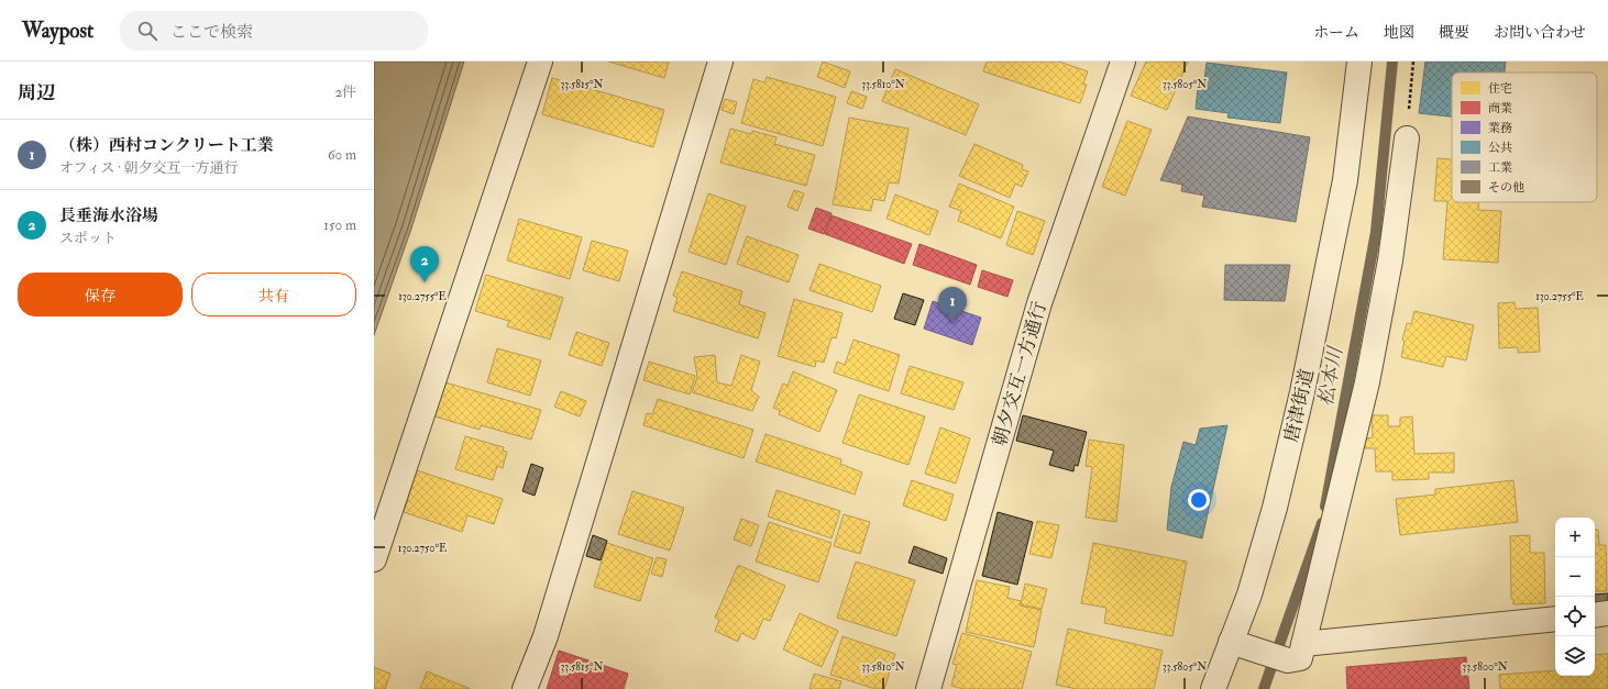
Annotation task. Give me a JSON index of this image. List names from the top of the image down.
{
  "streets": {
    "street": ["朝夕交互一方通行", "唐津街道"]
  },
  "water": ["松本川"],
  "legend": [
    "住宅",
    "商業",
    "業務",
    "公共",
    "工業",
    "その他"
  ],
  "page": {
    "header": "Waypost",
    "search": "ここで検索",
    "nav": [
      "ホーム",
      "地図",
      "概要",
      "お問い合わせ"
    ],
    "heading": ["周辺", "2件"],
    "list": [
      {
        "mark": "1",
        "name": "（株）西村コンクリート工業",
        "note": "オフィス · 朝夕交互一方通行",
        "value": "60 m"
      },
      {
        "mark": "2",
        "name": "長垂海水浴場",
        "note": "スポット",
        "value": "150 m"
      }
    ],
    "pins": ["2", "1"],
    "buttons": ["保存", "共有"],
    "map_buttons": ["+", "−"]
  },
  "coordinates": [
    "33.5815°N",
    "33.5810°N",
    "33.5805°N",
    "130.2755°E",
    "130.2750°E",
    "33.5800°N"
  ]
}
